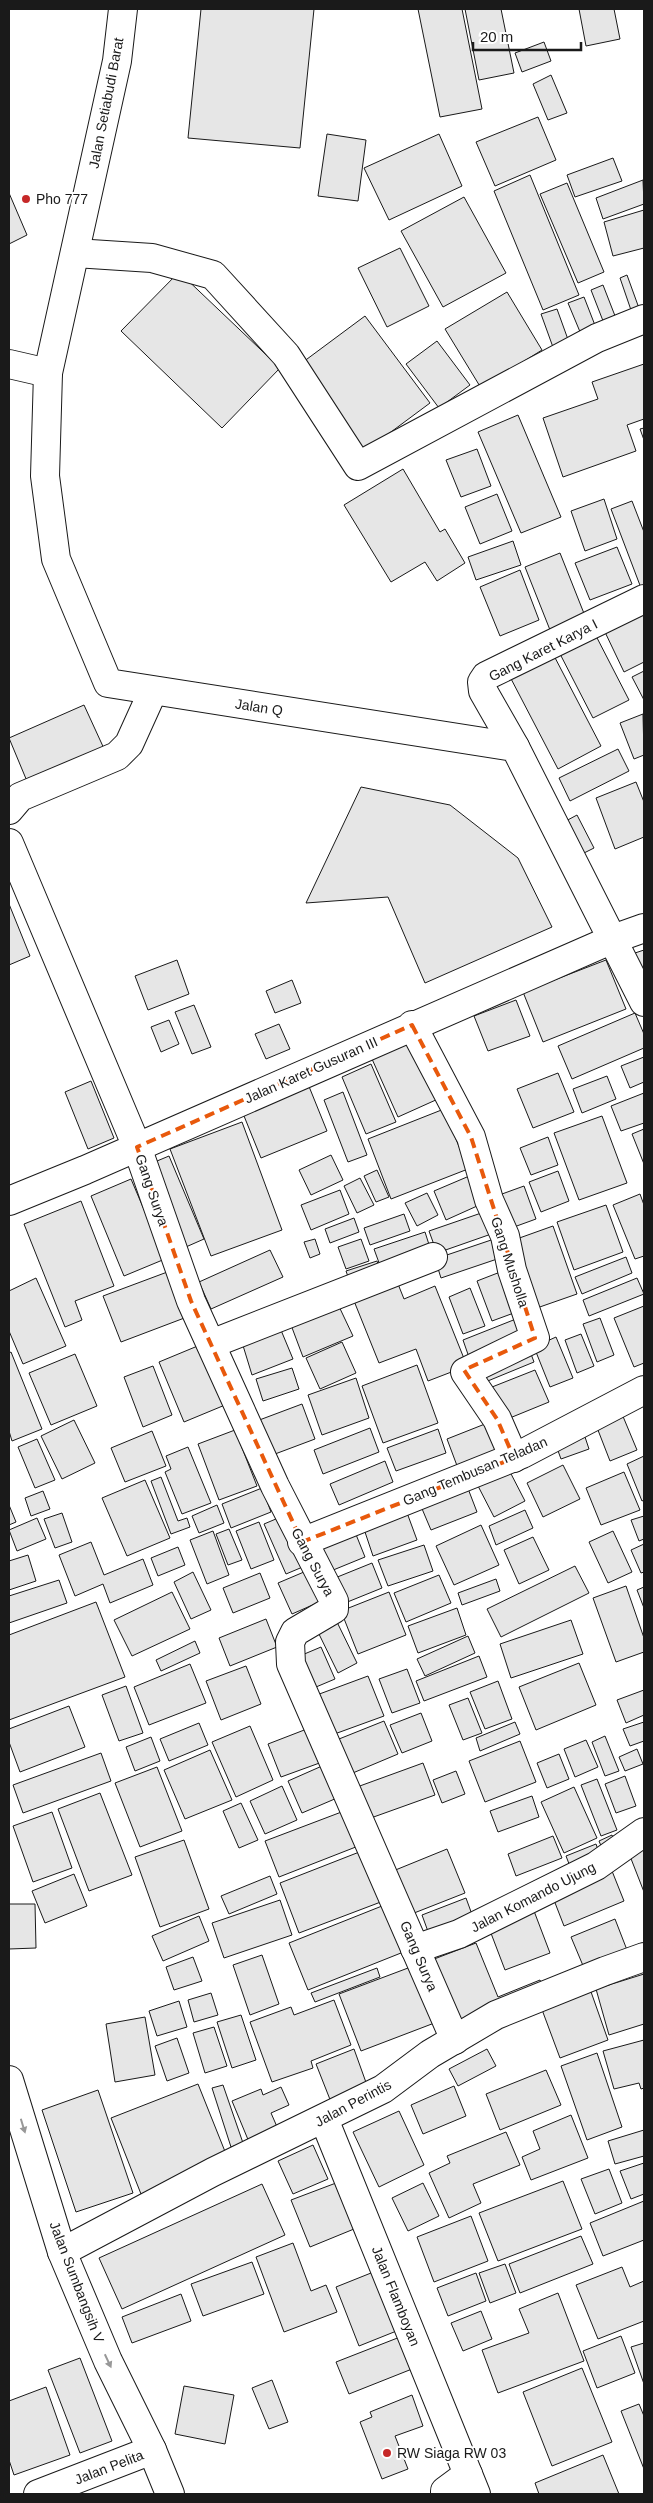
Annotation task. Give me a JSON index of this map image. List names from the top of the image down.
{
  "streets": {
    "street": [
      "Jalan Setiabudi Barat",
      "Gang Karet Karya I",
      "Jalan Q",
      "Jalan Karet Gusuran III",
      "Gang Surya",
      "Gang Musholla",
      "Gang Tembusan Teladan",
      "Jalan Komando Ujung",
      "Jalan Perintis",
      "Jalan Sumbangsih V",
      "Jalan Flamboyan",
      "Jalan Pelita"
    ]
  },
  "crossings": [
    ["Jalan Setiabudi Barat", "Jalan Q"],
    ["Gang Karet Karya I", "Jalan Q"],
    ["Jalan Karet Gusuran III", "Gang Surya"],
    ["Jalan Karet Gusuran III", "Gang Musholla"],
    ["Gang Surya", "Gang Tembusan Teladan"],
    ["Gang Surya", "Jalan Komando Ujung"],
    ["Gang Surya", "Jalan Perintis"],
    ["Gang Musholla", "Gang Tembusan Teladan"],
    ["Jalan Perintis", "Jalan Sumbangsih V"],
    ["Jalan Perintis", "Jalan Flamboyan"],
    ["Jalan Sumbangsih V", "Jalan Pelita"]
  ],
  "one_way": ["Jalan Sumbangsih V"],
  "places": ["Pho 777", "RW Siaga RW 03"],
  "scale_bar": "20 m"
}
